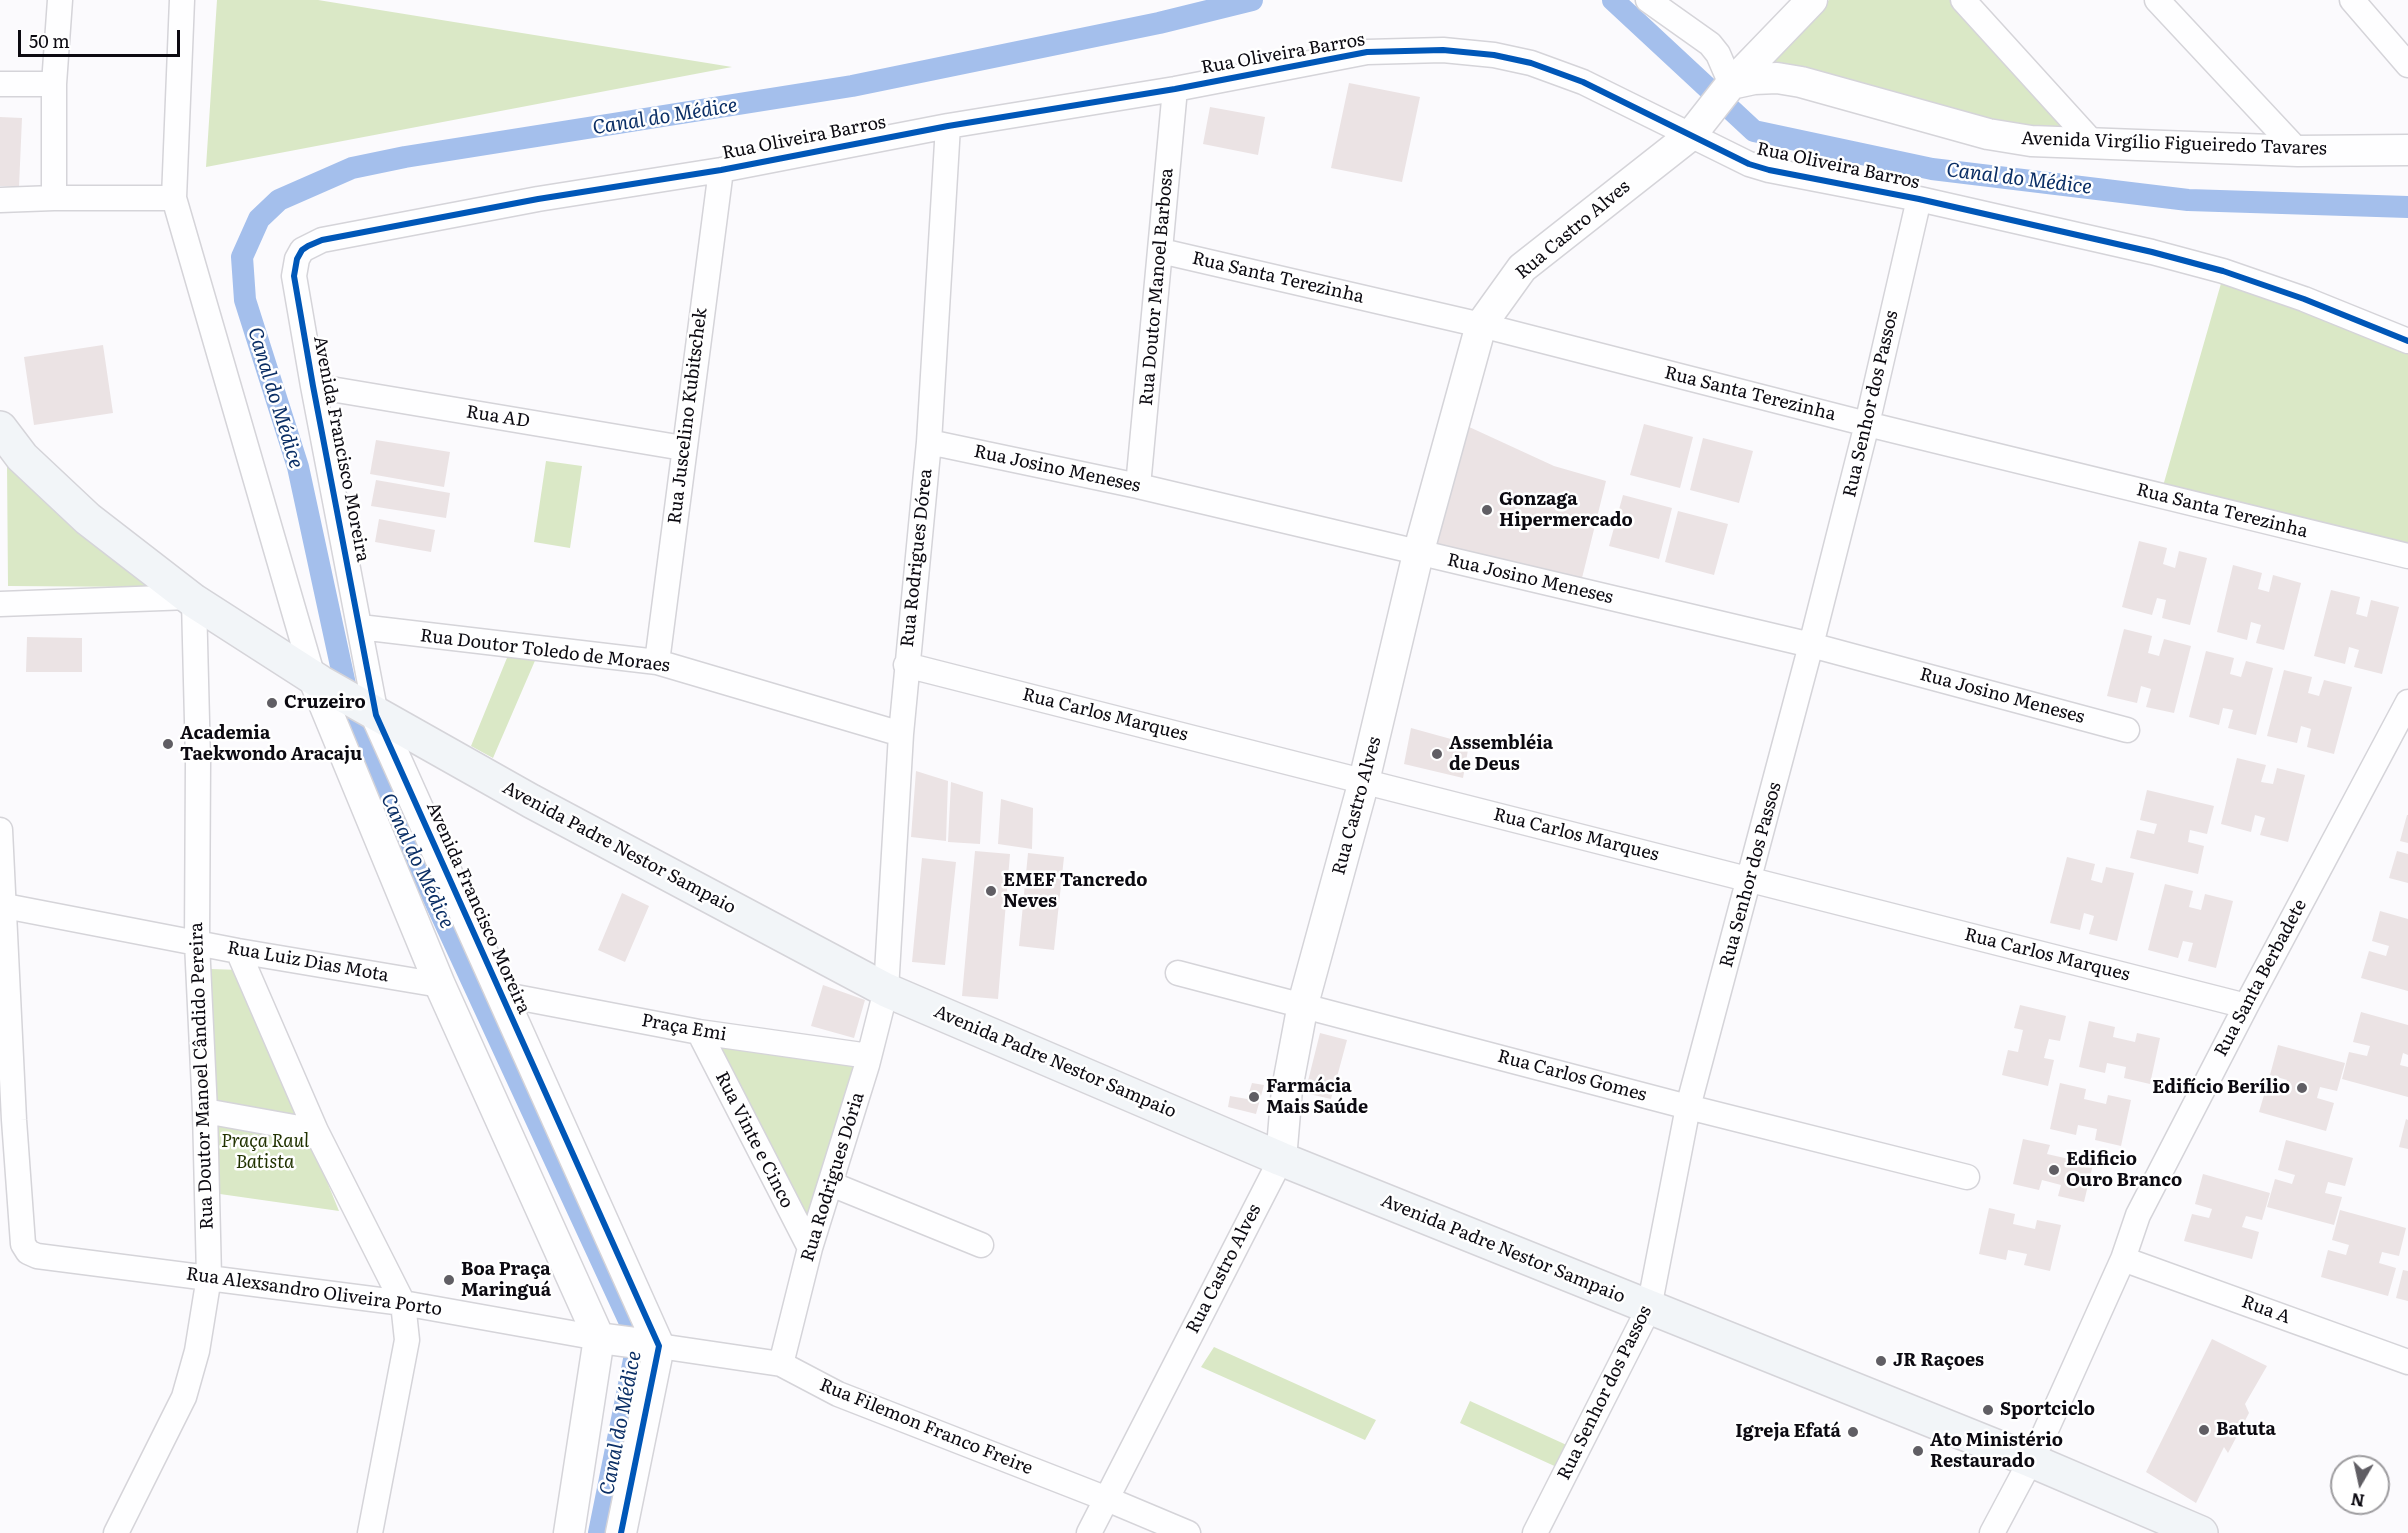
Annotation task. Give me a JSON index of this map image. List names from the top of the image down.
{
  "streets": {
    "main road": ["Avenida Padre Nestor Sampaio"],
    "street": [
      "Rua Oliveira Barros",
      "Avenida Virgílio Figueiredo Tavares",
      "Rua Castro Alves",
      "Rua Santa Terezinha",
      "Rua Doutor Manoel Barbosa",
      "Rua Senhor dos Passos",
      "Rua Juscelino Kubitschek",
      "Rua AD",
      "Avenida Francisco Moreira",
      "Rua Josino Meneses",
      "Rua Rodrigues Dórea",
      "Rua Doutor Toledo de Moraes",
      "Rua Carlos Marques",
      "Rua Luiz Dias Mota",
      "Rua Santa Berbadete",
      "Praça Emi",
      "Rua Doutor Manoel Cândido Pereira",
      "Rua Carlos Gomes",
      "Rua Vinte e Cinco",
      "Rua Rodrigues Dória",
      "Rua Alexsandro Oliveira Porto",
      "Rua A",
      "Rua Filemon Franco Freire"
    ]
  },
  "crossings": [
    ["Rua Oliveira Barros", "Rua Castro Alves"],
    ["Rua Oliveira Barros", "Rua Doutor Manoel Barbosa"],
    ["Rua Oliveira Barros", "Rua Senhor dos Passos"],
    ["Rua Oliveira Barros", "Rua Juscelino Kubitschek"],
    ["Rua Oliveira Barros", "Avenida Francisco Moreira"],
    ["Rua Oliveira Barros", "Rua Rodrigues Dórea"],
    ["Avenida Virgílio Figueiredo Tavares", "Rua Castro Alves"],
    ["Rua Castro Alves", "Rua Santa Terezinha"],
    ["Rua Castro Alves", "Rua Josino Meneses"],
    ["Rua Castro Alves", "Rua Carlos Marques"],
    ["Rua Castro Alves", "Avenida Padre Nestor Sampaio"],
    ["Rua Castro Alves", "Rua Carlos Gomes"],
    ["Rua Castro Alves", "Rua Filemon Franco Freire"],
    ["Rua Santa Terezinha", "Rua Doutor Manoel Barbosa"],
    ["Rua Santa Terezinha", "Rua Senhor dos Passos"],
    ["Rua Doutor Manoel Barbosa", "Rua Josino Meneses"],
    ["Rua Senhor dos Passos", "Rua Josino Meneses"],
    ["Rua Senhor dos Passos", "Rua Carlos Marques"],
    ["Rua Senhor dos Passos", "Avenida Padre Nestor Sampaio"],
    ["Rua Senhor dos Passos", "Rua Carlos Gomes"],
    ["Rua Juscelino Kubitschek", "Rua AD"],
    ["Rua Juscelino Kubitschek", "Rua Doutor Toledo de Moraes"],
    ["Rua AD", "Avenida Francisco Moreira"],
    ["Avenida Francisco Moreira", "Rua Doutor Toledo de Moraes"],
    ["Avenida Francisco Moreira", "Avenida Padre Nestor Sampaio"],
    ["Avenida Francisco Moreira", "Praça Emi"],
    ["Avenida Francisco Moreira", "Rua Filemon Franco Freire"],
    ["Rua Josino Meneses", "Rua Rodrigues Dórea"],
    ["Rua Rodrigues Dórea", "Rua Doutor Toledo de Moraes"],
    ["Rua Rodrigues Dórea", "Rua Carlos Marques"],
    ["Rua Rodrigues Dórea", "Avenida Padre Nestor Sampaio"],
    ["Rua Rodrigues Dórea", "Rua Rodrigues Dória"],
    ["Rua Carlos Marques", "Rua Santa Berbadete"],
    ["Avenida Padre Nestor Sampaio", "Rua Santa Berbadete"],
    ["Avenida Padre Nestor Sampaio", "Rua Doutor Manoel Cândido Pereira"],
    ["Avenida Padre Nestor Sampaio", "Rua Rodrigues Dória"],
    ["Rua Luiz Dias Mota", "Rua Doutor Manoel Cândido Pereira"],
    ["Rua Santa Berbadete", "Rua A"],
    ["Praça Emi", "Rua Vinte e Cinco"],
    ["Praça Emi", "Rua Rodrigues Dória"],
    ["Rua Doutor Manoel Cândido Pereira", "Rua Alexsandro Oliveira Porto"],
    ["Rua Vinte e Cinco", "Rua Rodrigues Dória"],
    ["Rua Rodrigues Dória", "Rua Filemon Franco Freire"]
  ],
  "water": ["Canal do Médice"],
  "parks": ["Praça Raul Batista"],
  "places": [
    "Gonzaga Hipermercado",
    "Cruzeiro",
    "Academia Taekwondo Aracaju",
    "Assembléia de Deus",
    "EMEF Tancredo Neves",
    "Edifício Berílio",
    "Farmácia Mais Saúde",
    "Edificio Ouro Branco",
    "Boa Praça Maringuá",
    "JR Raçoes",
    "Sportciclo",
    "Batuta",
    "Igreja Efatá",
    "Ato Ministério Restaurado"
  ],
  "scale_bar": "50 m",
  "north": "bottom"
}
